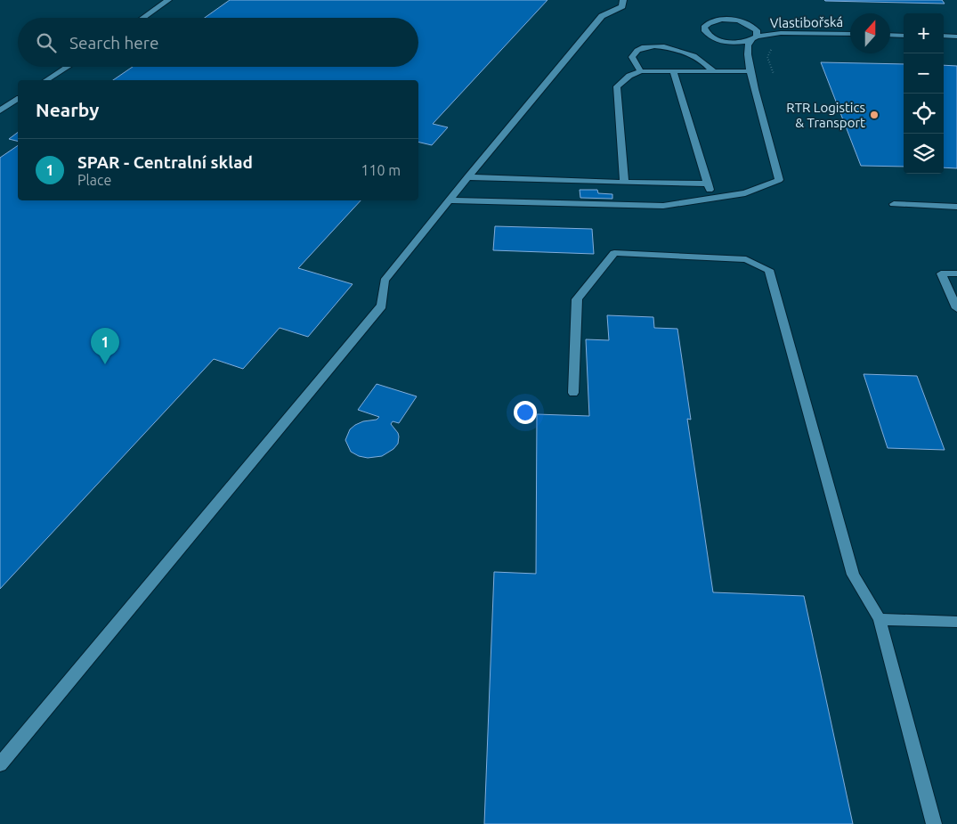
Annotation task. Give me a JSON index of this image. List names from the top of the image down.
{
  "streets": {
    "street": ["Vlastibořská"]
  },
  "places": ["RTR Logistics & Transport"],
  "north": "top",
  "page": {
    "map_buttons": ["+", "−"],
    "search": "Search here",
    "heading": "Nearby",
    "list": [
      {
        "mark": "1",
        "name": "SPAR - Centralní sklad",
        "note": "Place",
        "value": "110 m"
      }
    ],
    "pins": "1"
  }
}
